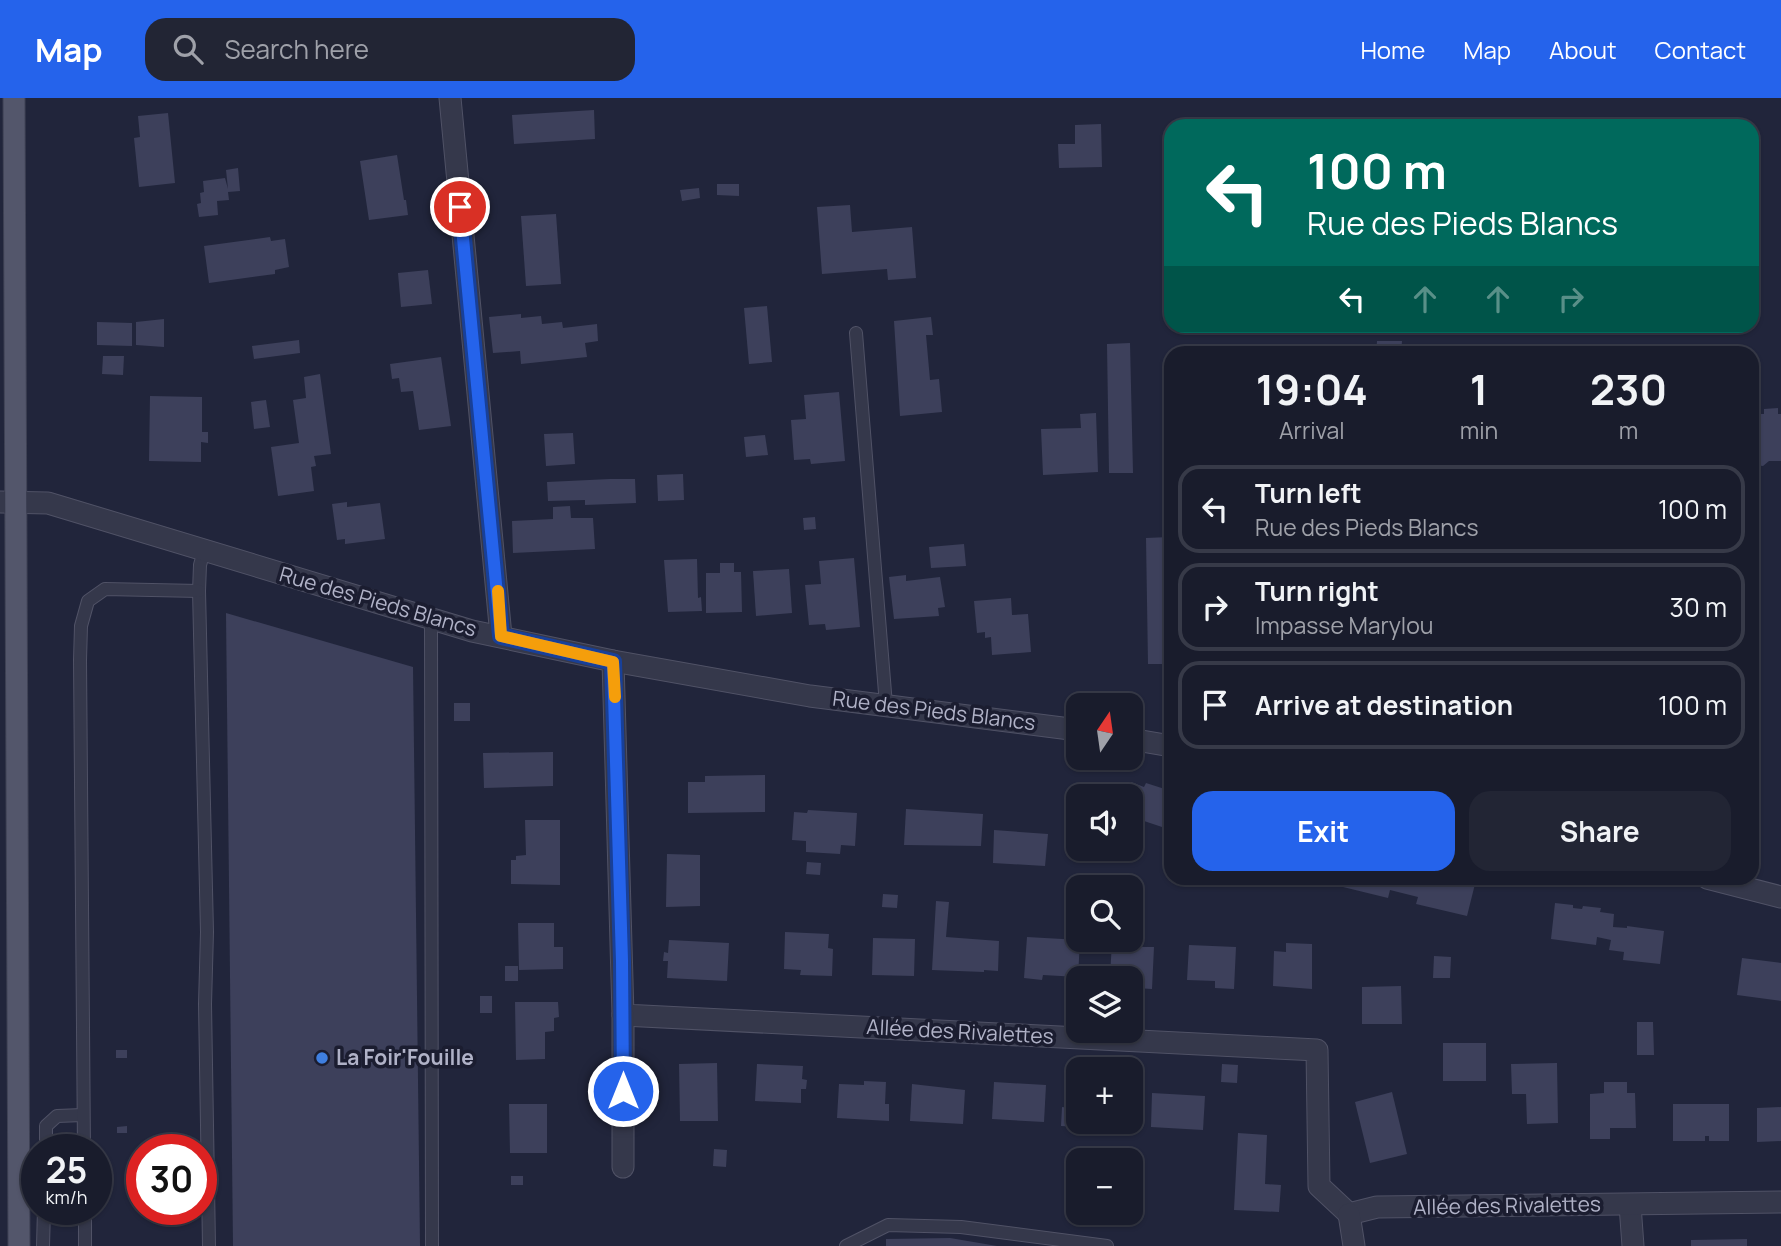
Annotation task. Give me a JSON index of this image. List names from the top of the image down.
{
  "streets": {
    "street": ["Rue des Pieds Blancs", "Allée des Rivalettes"]
  },
  "places": ["La Foir'Fouille"],
  "north": "top",
  "page": {
    "header": "Map",
    "search": "Search here",
    "nav": [
      "Home",
      "Map",
      "About",
      "Contact"
    ],
    "turn": ["100 m", "Rue des Pieds Blancs"],
    "eta": [
      "19:04",
      "Arrival",
      "1",
      "min",
      "230",
      "m"
    ],
    "list": [
      {
        "name": "Turn left",
        "note": "Rue des Pieds Blancs",
        "value": "100 m"
      },
      {
        "name": "Turn right",
        "note": "Impasse Marylou",
        "value": "30 m"
      },
      {
        "name": "Arrive at destination",
        "value": "100 m"
      }
    ],
    "map_buttons": ["+", "−"],
    "buttons": ["Exit", "Share"],
    "speed": "25 km/h",
    "limit": "30"
  }
}
